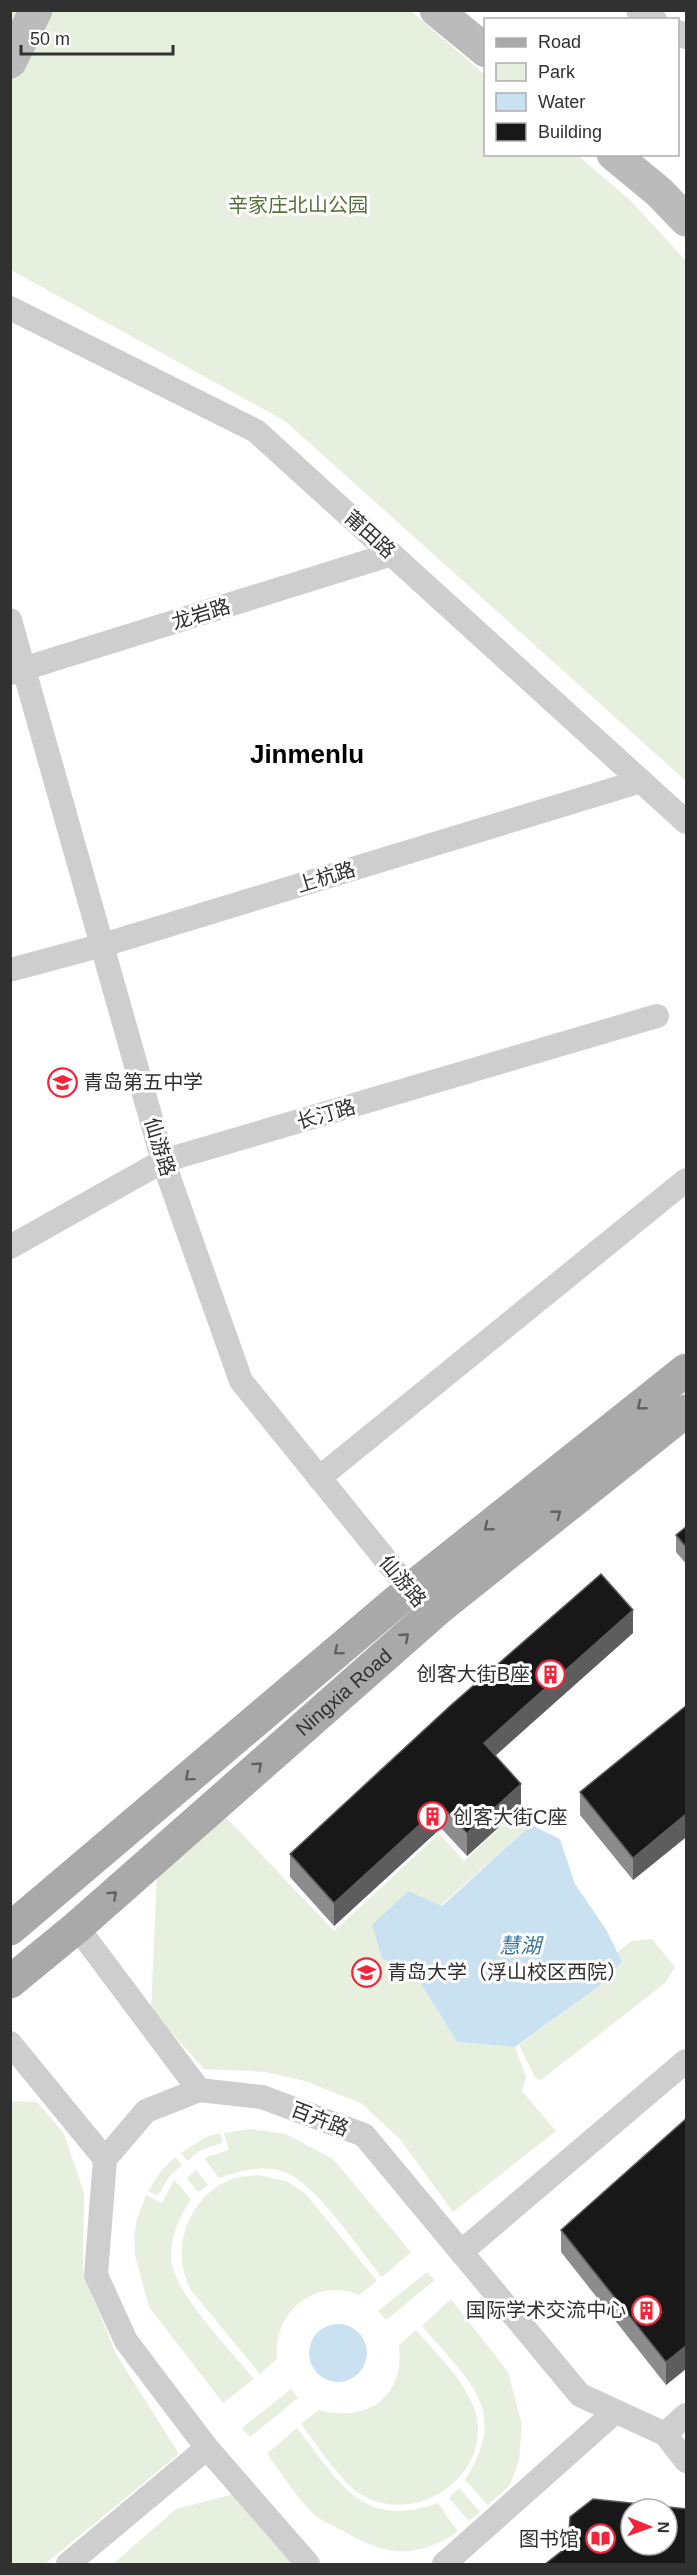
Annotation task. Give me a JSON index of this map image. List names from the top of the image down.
{
  "streets": {
    "main road": ["Ningxia Road"],
    "street": [
      "莆田路",
      "龙岩路",
      "上杭路",
      "长汀路",
      "仙游路",
      "百卉路"
    ]
  },
  "crossings": [
    ["莆田路", "龙岩路"],
    ["莆田路", "上杭路"],
    ["龙岩路", "仙游路"],
    ["上杭路", "仙游路"],
    ["长汀路", "仙游路"],
    ["仙游路", "Ningxia Road"]
  ],
  "districts": ["Jinmenlu"],
  "water": ["慧湖"],
  "parks": ["辛家庄北山公园"],
  "places": {
    "school or university": ["青岛第五中学", "青岛大学（浮山校区西院）"],
    "building": ["创客大街B座", "创客大街C座", "国际学术交流中心"],
    "library": ["图书馆"]
  },
  "legend": [
    "Road",
    "Park",
    "Water",
    "Building"
  ],
  "scale_bar": "50 m",
  "north": "right"
}
